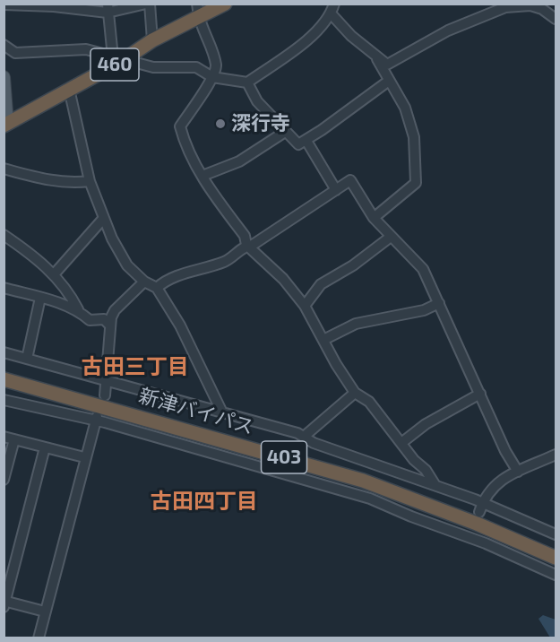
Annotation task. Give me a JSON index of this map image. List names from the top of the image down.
{
  "streets": {
    "highway": ["460", "新津バイパス", "403"]
  },
  "districts": ["古田三丁目", "古田四丁目"],
  "places": ["深行寺"]
}
